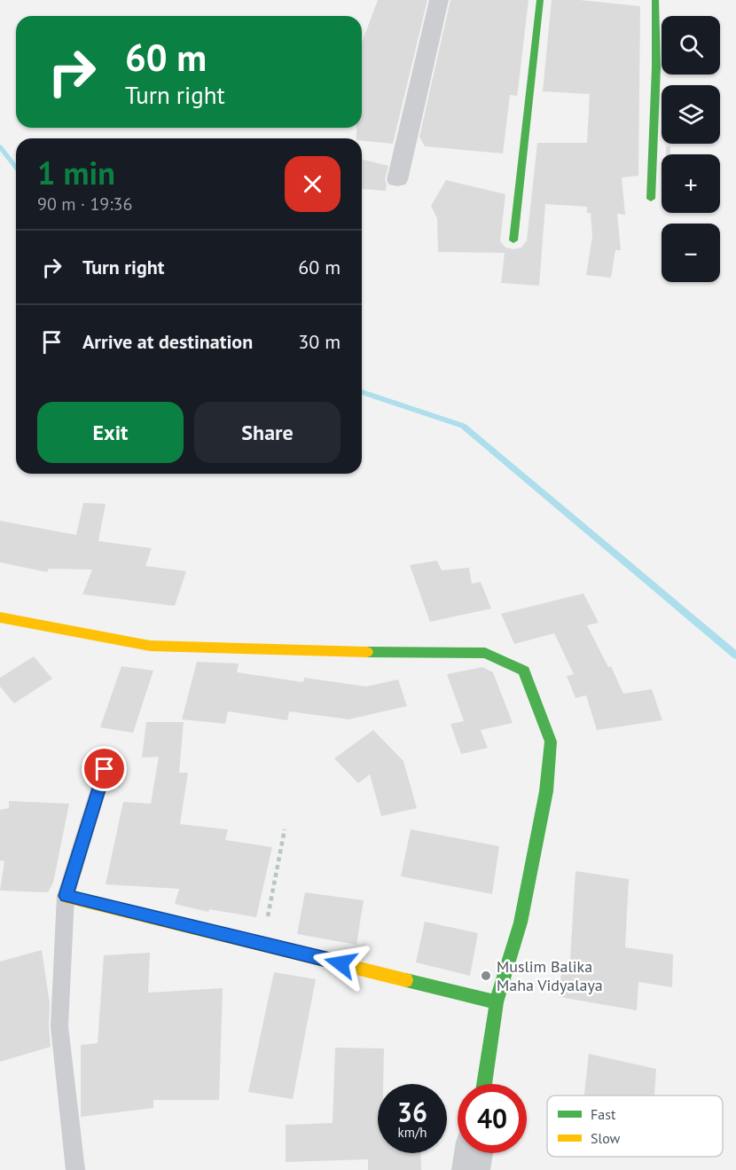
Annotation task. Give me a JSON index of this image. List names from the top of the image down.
{
  "places": ["Muslim Balika Maha Vidyalaya"],
  "legend": ["Fast", "Slow"],
  "page": {
    "map_buttons": ["+", "−"],
    "turn": ["60 m", "Turn right"],
    "heading": ["1 min", "90 m · 19:36"],
    "list": [
      {
        "name": "Turn right",
        "value": "60 m"
      },
      {
        "name": "Arrive at destination",
        "value": "30 m"
      }
    ],
    "buttons": ["Exit", "Share"],
    "speed": "36 km/h",
    "limit": "40"
  }
}
